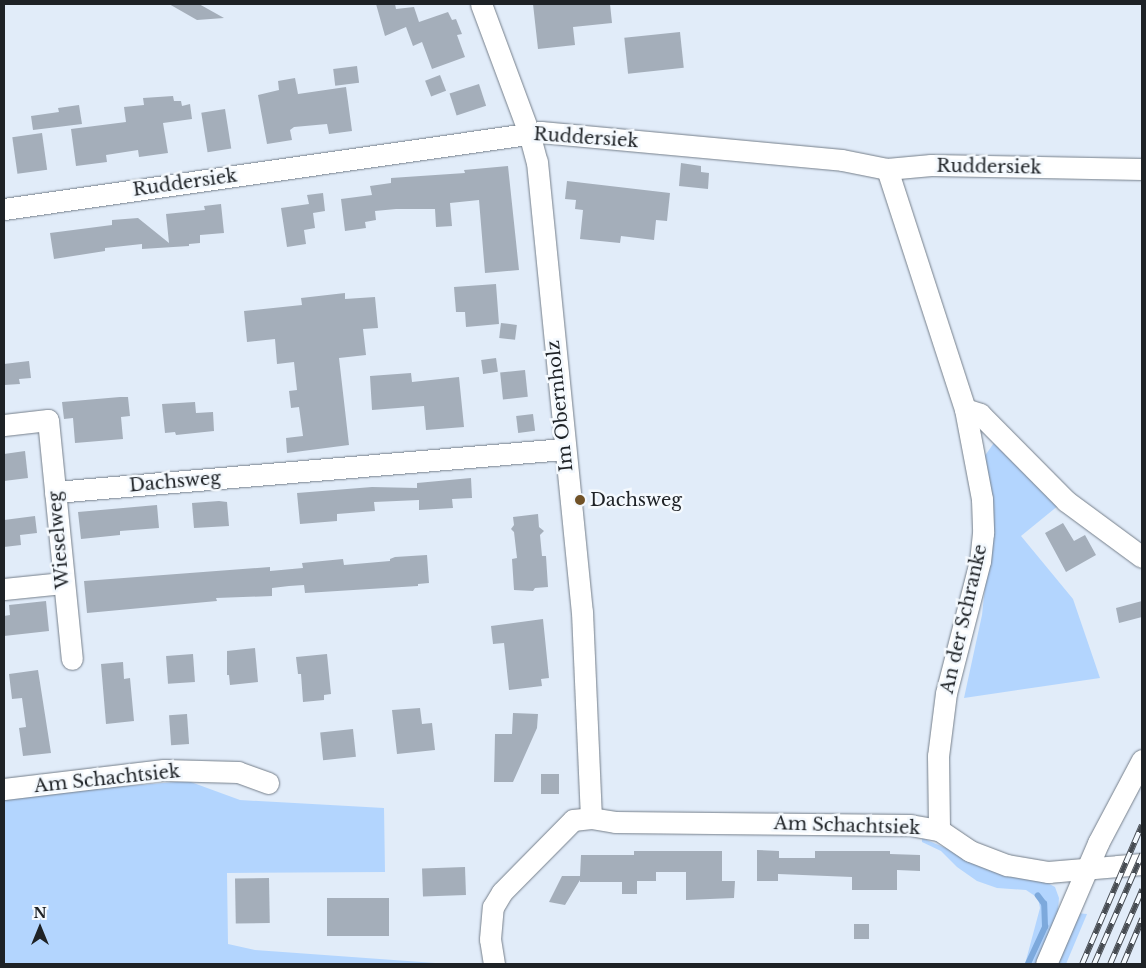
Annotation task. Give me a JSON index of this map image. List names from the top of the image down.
{
  "streets": {
    "street": [
      "Ruddersiek",
      "Im Obernholz",
      "Dachsweg",
      "Wieselweg",
      "An der Schranke",
      "Am Schachtsiek"
    ]
  },
  "crossings": [
    ["Ruddersiek", "Im Obernholz"],
    ["Ruddersiek", "An der Schranke"],
    ["Im Obernholz", "Dachsweg"],
    ["Im Obernholz", "Am Schachtsiek"],
    ["Dachsweg", "Wieselweg"],
    ["An der Schranke", "Am Schachtsiek"]
  ],
  "places": ["Dachsweg"],
  "north": "top"
}
